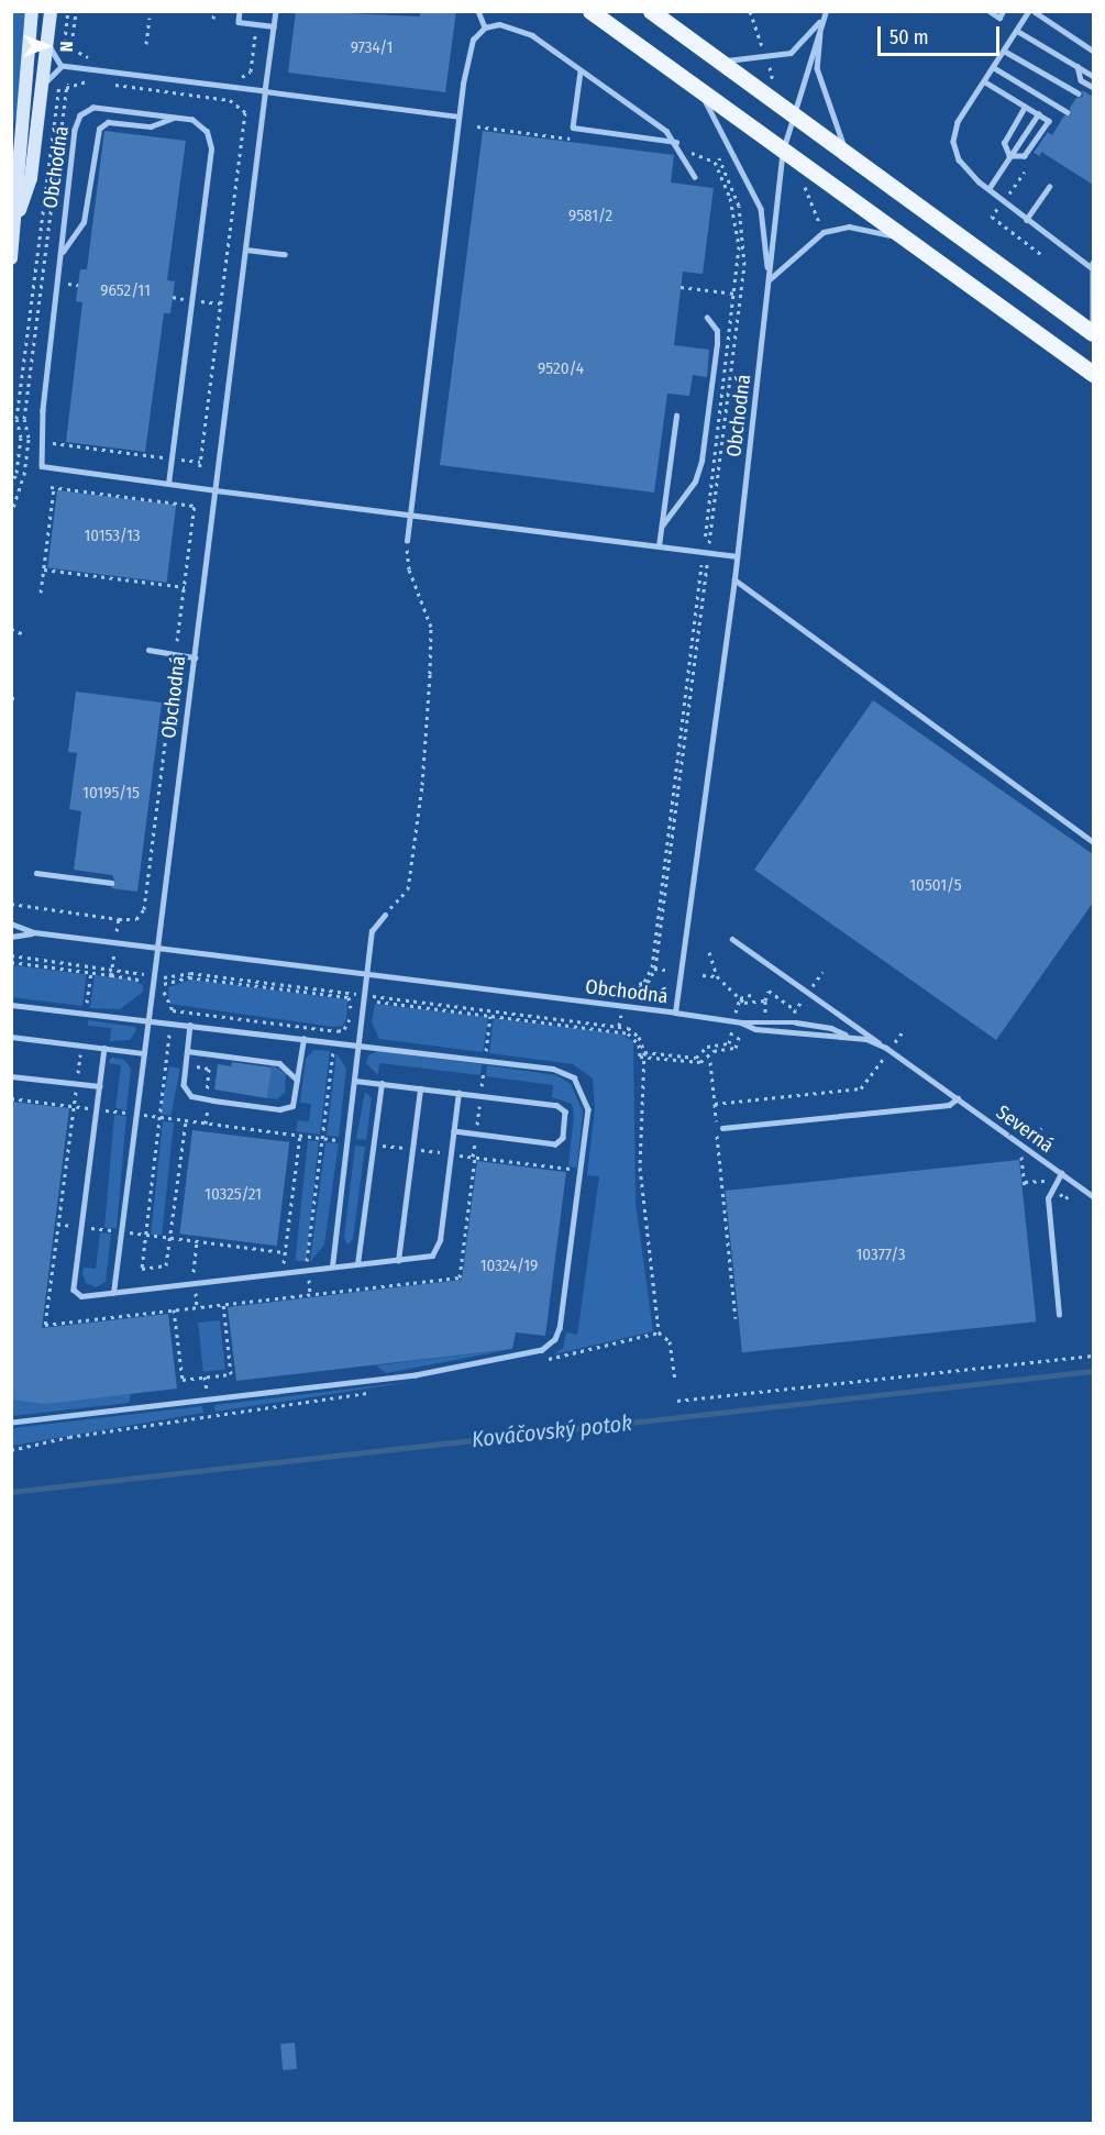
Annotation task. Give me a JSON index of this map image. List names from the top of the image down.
{
  "streets": {
    "lane": ["Obchodná", "Severná"]
  },
  "crossings": [
    ["Obchodná", "Severná"]
  ],
  "water": ["Kováčovský potok"],
  "house_numbers": [
    "9734/1",
    "9581/2",
    "9652/11",
    "9520/4",
    "10153/13",
    "10195/15",
    "10501/5",
    "10325/21",
    "10377/3",
    "10324/19"
  ],
  "scale_bar": "50 m",
  "north": "right"
}
